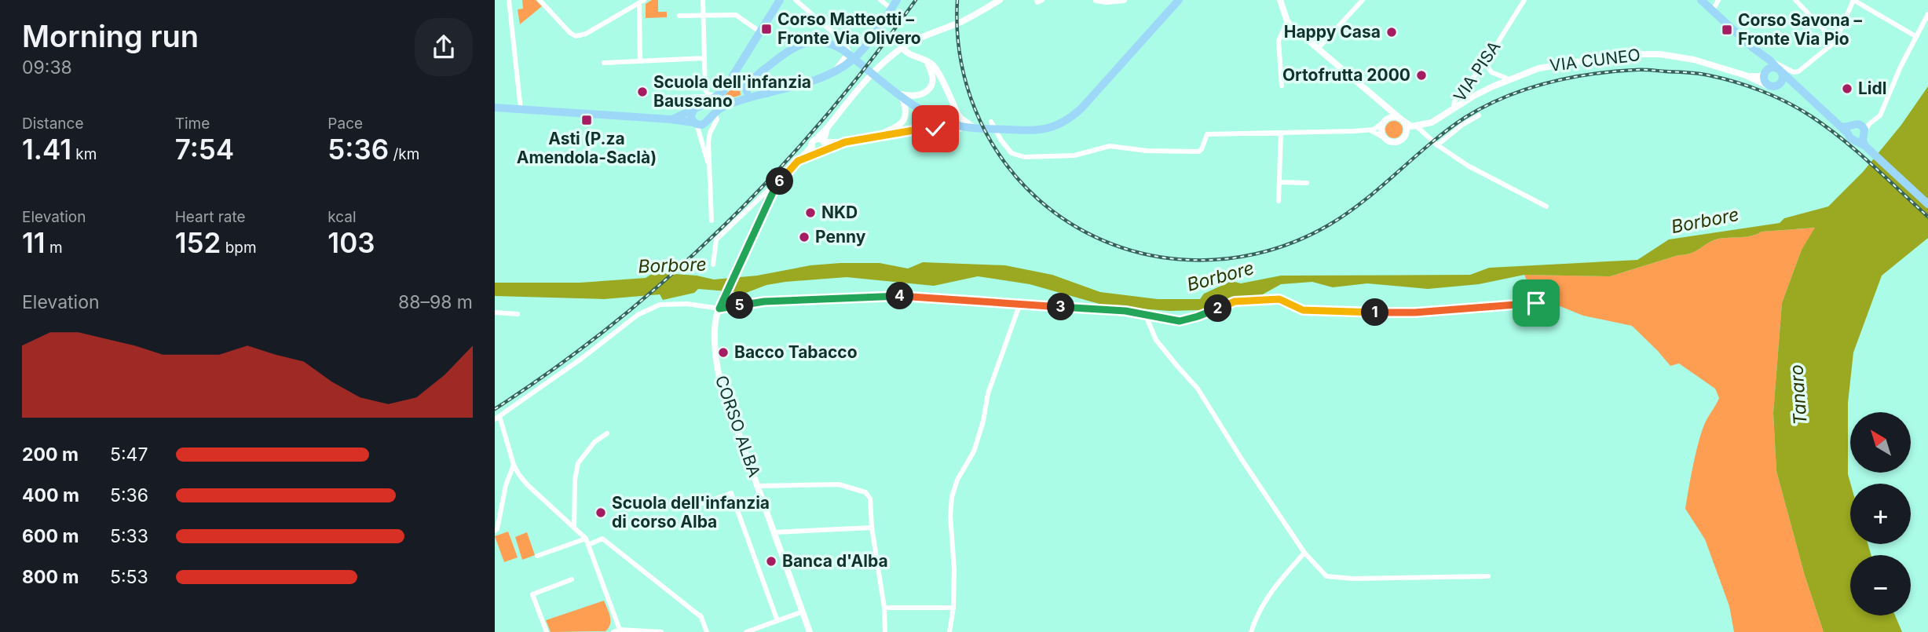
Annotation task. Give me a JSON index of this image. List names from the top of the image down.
{
  "streets": {
    "street": ["VIA CUNEO", "VIA PISA", "CORSO ALBA"]
  },
  "crossings": [
    ["VIA CUNEO", "VIA PISA"]
  ],
  "water": ["Borbore", "Tanaro"],
  "places": {
    "transit": ["Corso Matteotti – Fronte Via Olivero", "Corso Savona – Fronte Via Pio", "Asti (P.za Amendola-Saclà)"],
    "other": [
      "Happy Casa",
      "Ortofrutta 2000",
      "Lidl",
      "Scuola dell'infanzia Baussano",
      "NKD",
      "Penny",
      "Bacco Tabacco",
      "Scuola dell'infanzia di corso Alba",
      "Banca d'Alba"
    ]
  },
  "north": "top left",
  "page": {
    "heading": ["Morning run", "09:38"],
    "stats": [
      ["Distance", "1.41 km"],
      ["Time", "7:54"],
      ["Pace", "5:36 /km"],
      ["Elevation", "11 m"],
      ["Heart rate", "152 bpm"],
      ["kcal", "103"]
    ],
    "pins": [
      "6",
      "4",
      "5",
      "3",
      "2",
      "1"
    ],
    "chart": ["Elevation", "88–98 m"],
    "map_buttons": ["+", "−"],
    "list": [
      {
        "name": "200 m",
        "note": "5:47"
      },
      {
        "name": "400 m",
        "note": "5:36"
      },
      {
        "name": "600 m",
        "note": "5:33"
      },
      {
        "name": "800 m",
        "note": "5:53"
      }
    ]
  }
}
